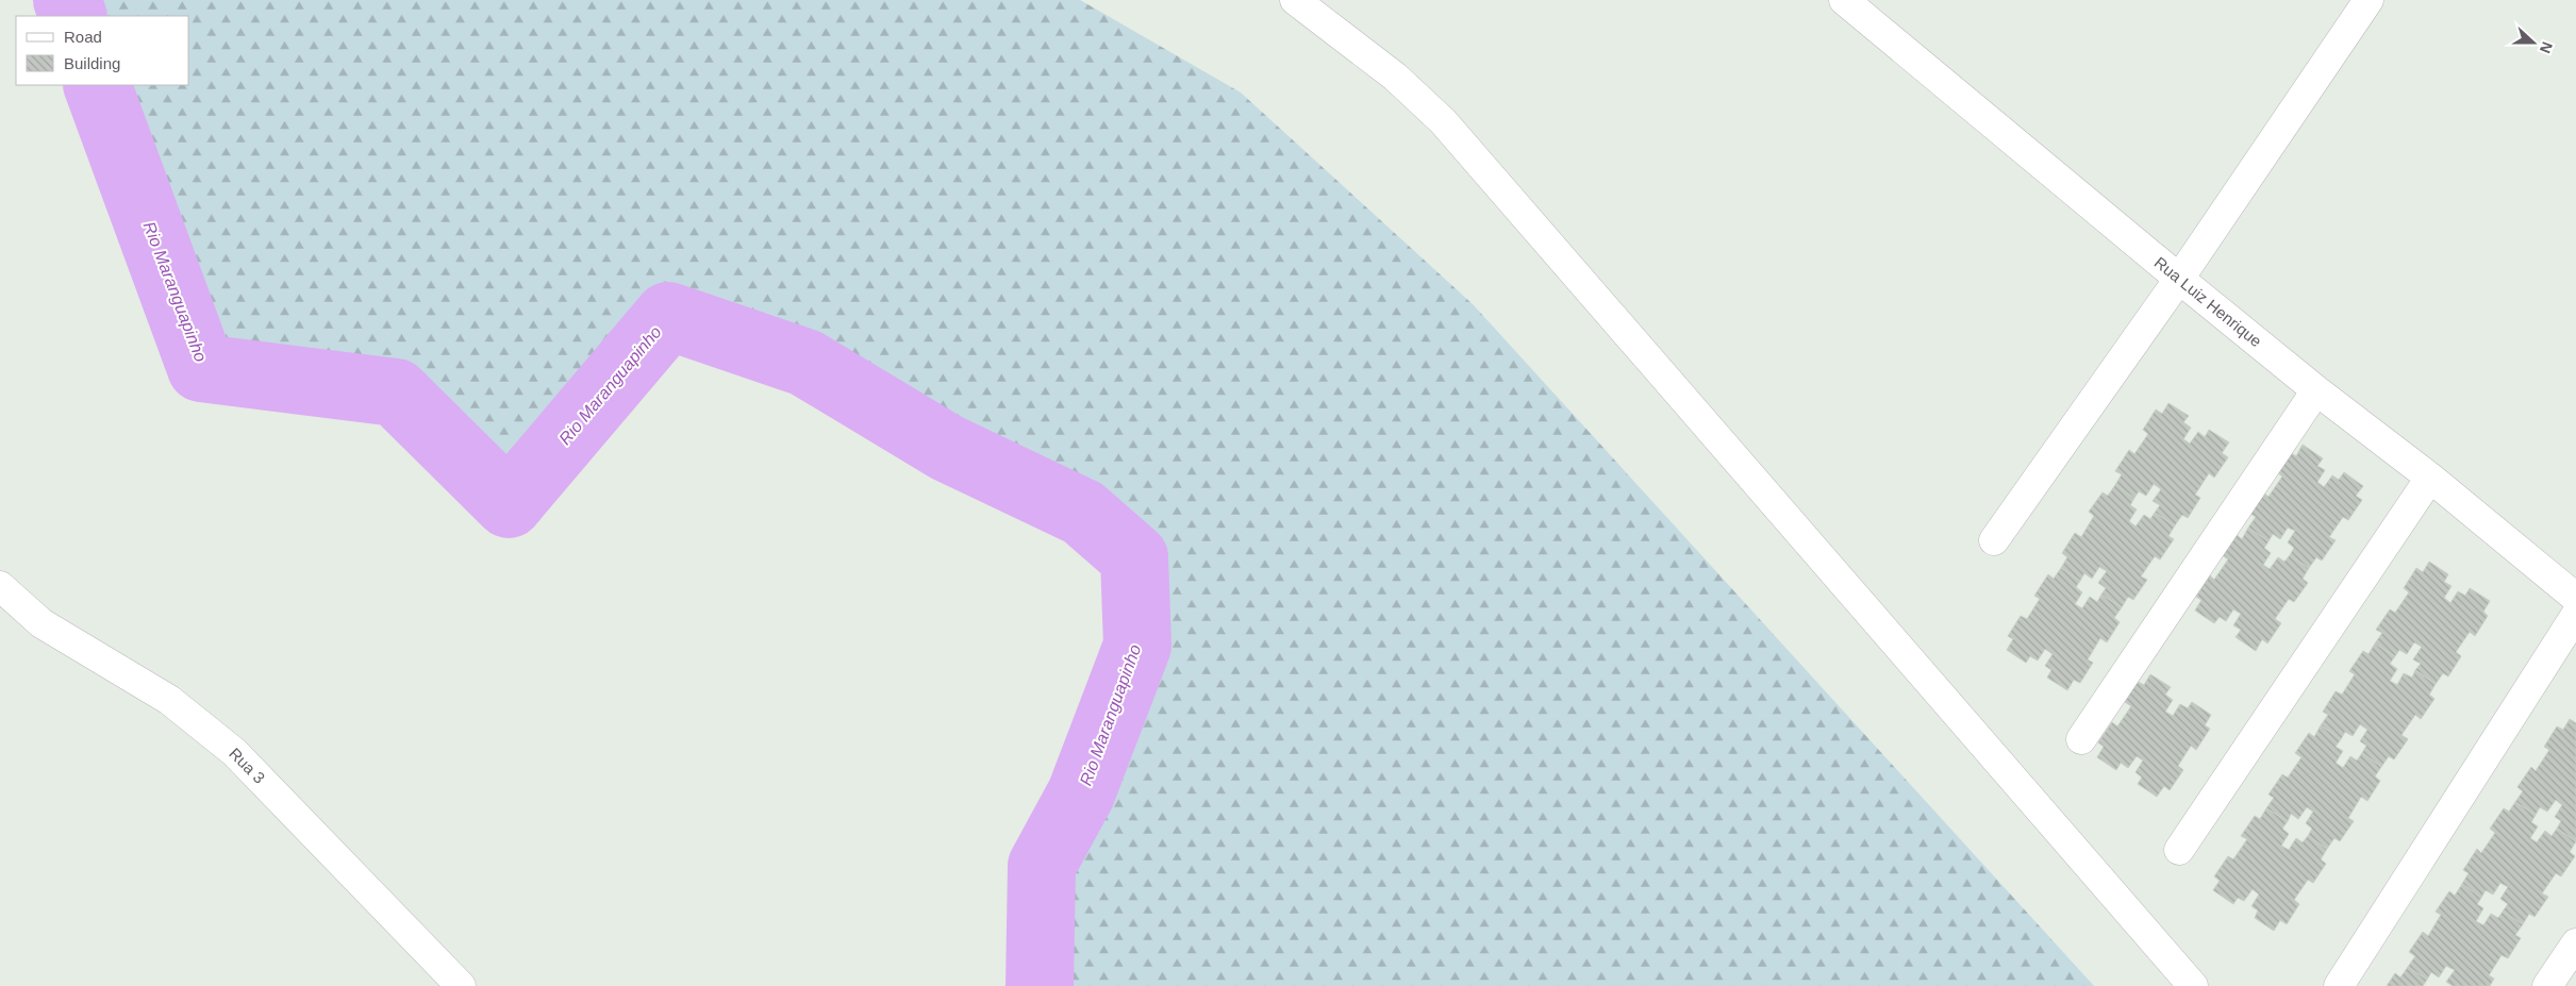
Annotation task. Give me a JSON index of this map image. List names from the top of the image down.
{
  "streets": {
    "street": ["Rua Luiz Henrique", "Rua 3"]
  },
  "water": ["Rio Maranguapinho"],
  "legend": ["Road", "Building"],
  "north": "right"
}
